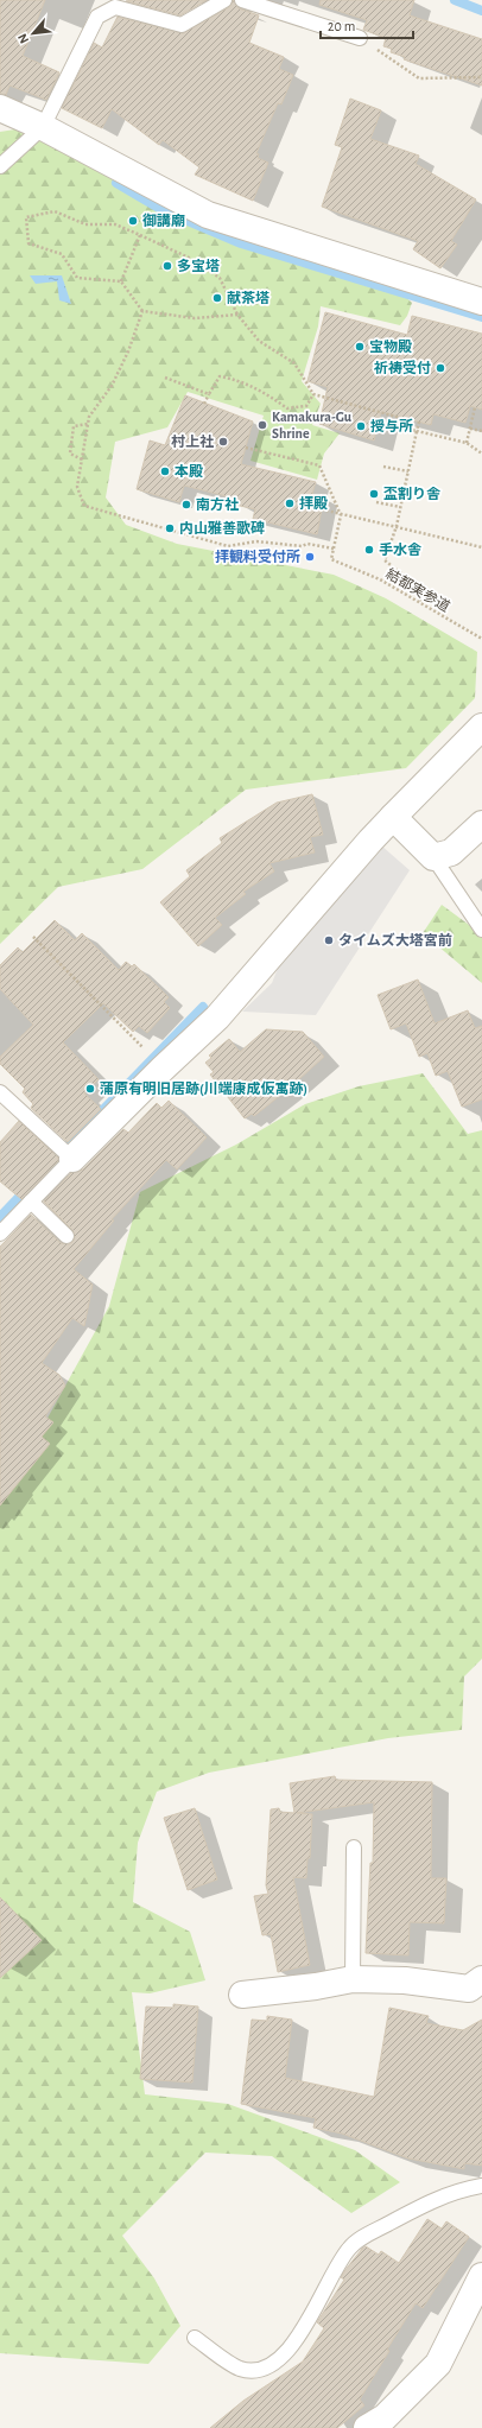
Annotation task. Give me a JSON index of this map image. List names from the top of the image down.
{
  "streets": {
    "path": ["結都実参道"]
  },
  "places": [
    "御講廟",
    "多宝塔",
    "献茶塔",
    "宝物殿",
    "祈祷受付",
    "Kamakura-Gu Shrine",
    "授与所",
    "村上社",
    "本殿",
    "盃割り舎",
    "拝殿",
    "南方社",
    "内山雅善歌碑",
    "手水舎",
    "拝観料受付所",
    "タイムズ大塔宮前",
    "蒲原有明旧居跡(川端康成仮寓跡)"
  ],
  "scale_bar": "20 m",
  "north": "bottom left"
}
